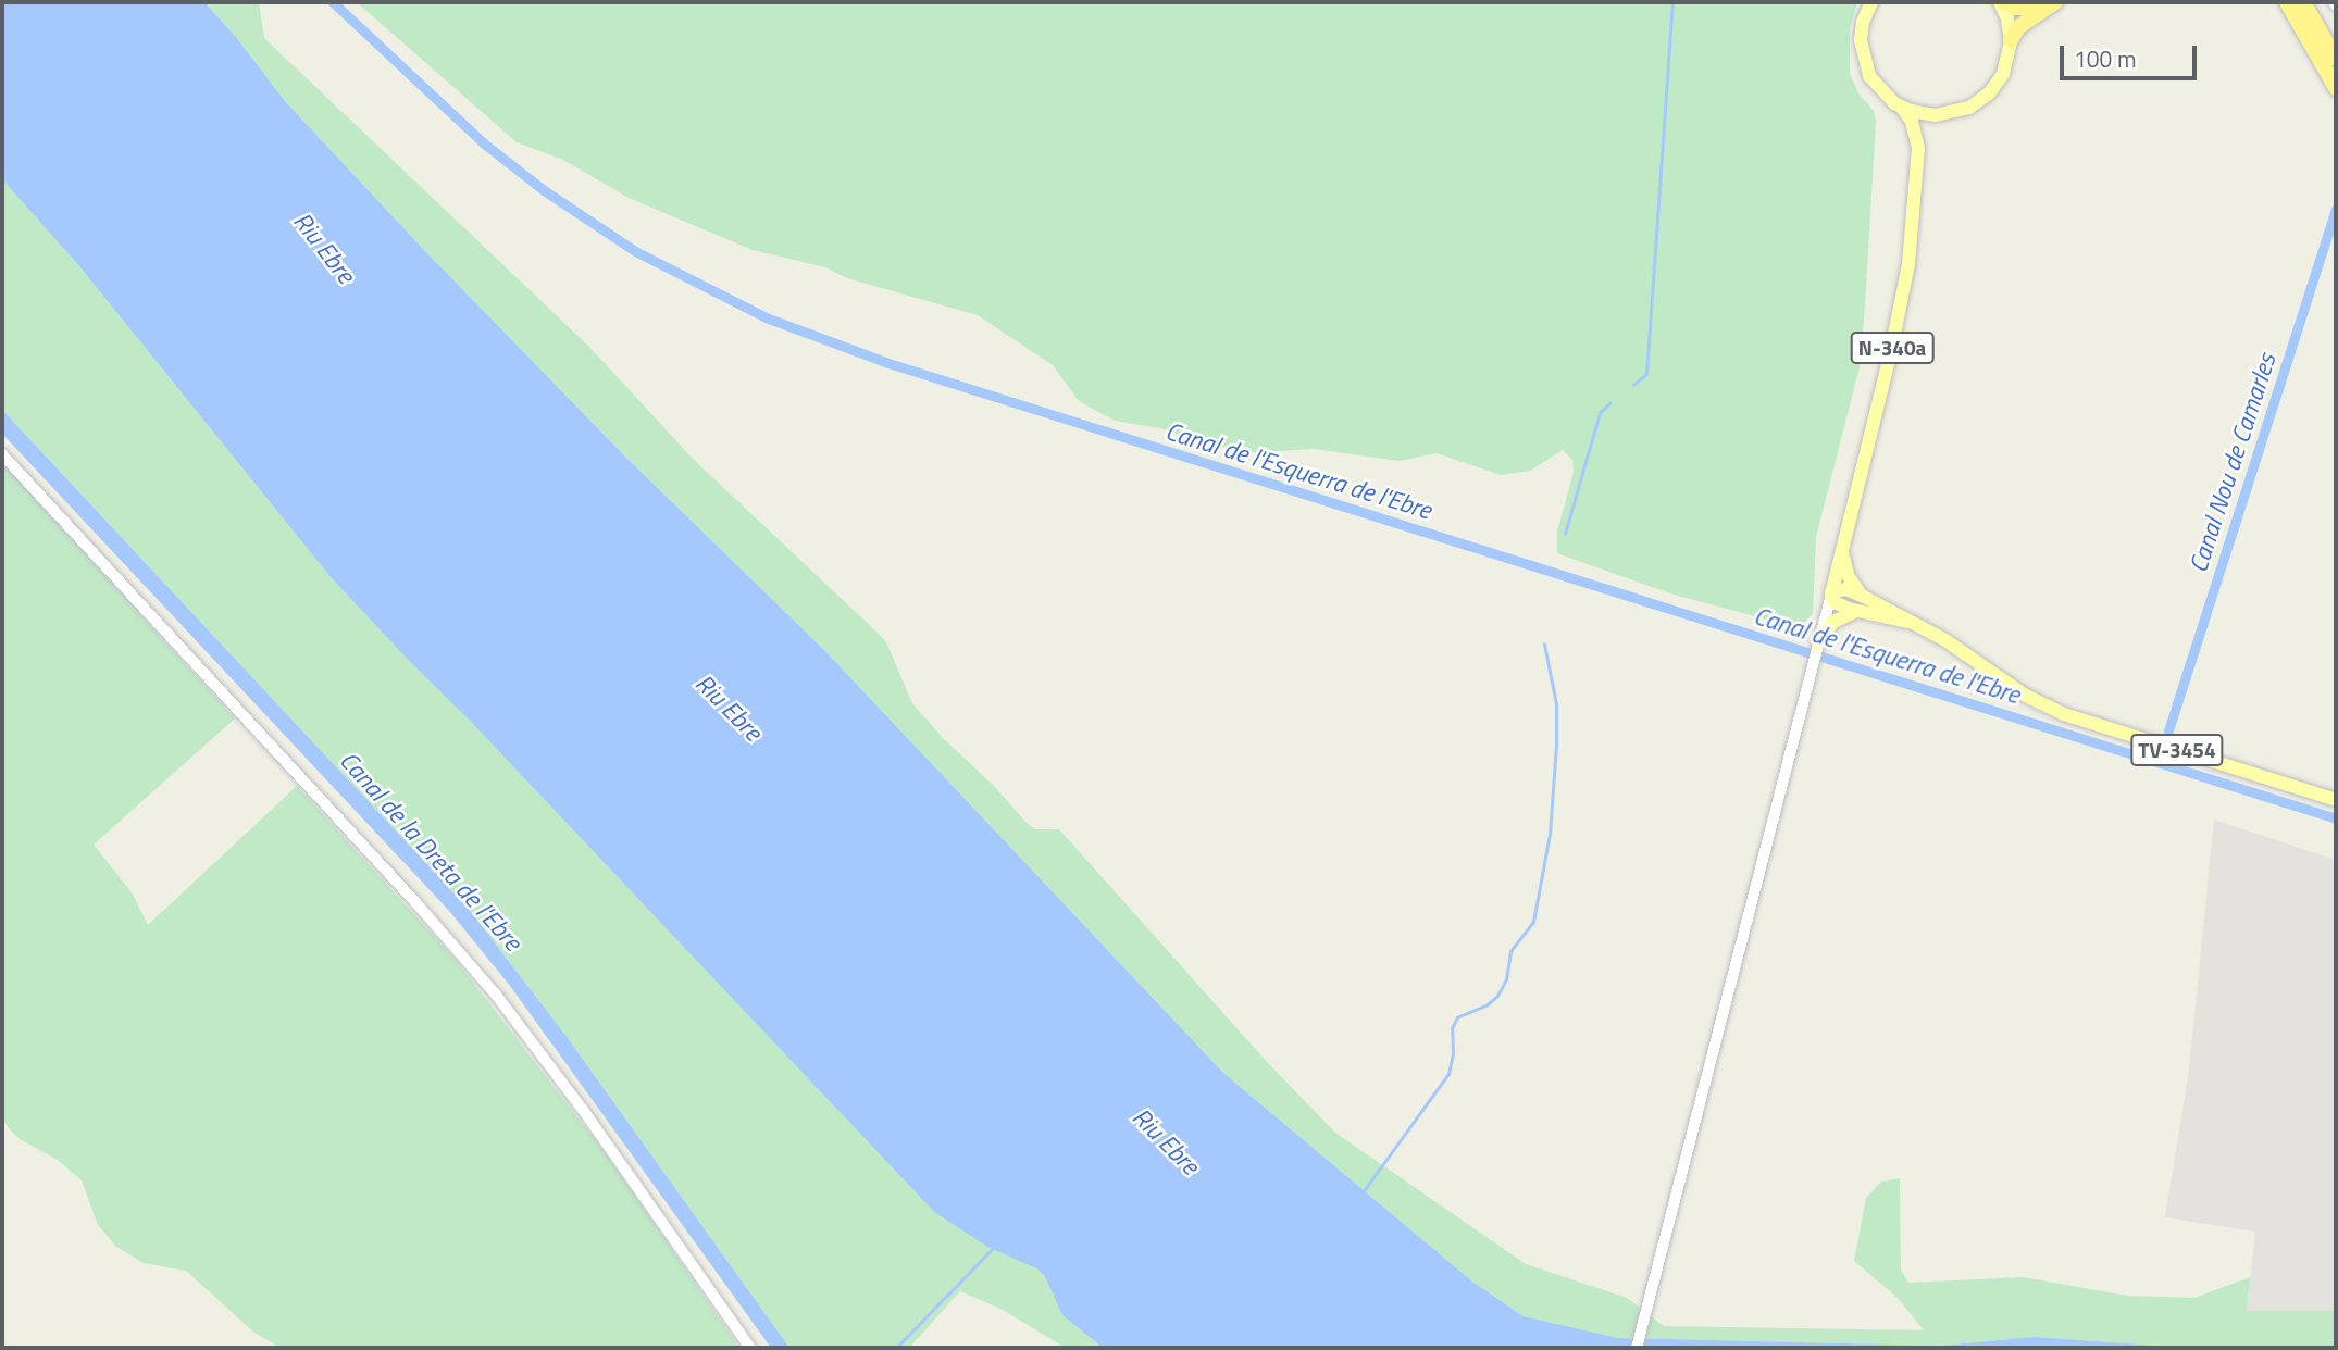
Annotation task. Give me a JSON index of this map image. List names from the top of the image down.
{
  "streets": {
    "main road": ["N-340a", "TV-3454"]
  },
  "water": [
    "Riu Ebre",
    "Canal Nou de Camarles",
    "Canal de l'Esquerra de l'Ebre",
    "Canal de la Dreta de l'Ebre"
  ],
  "scale_bar": "100 m"
}
